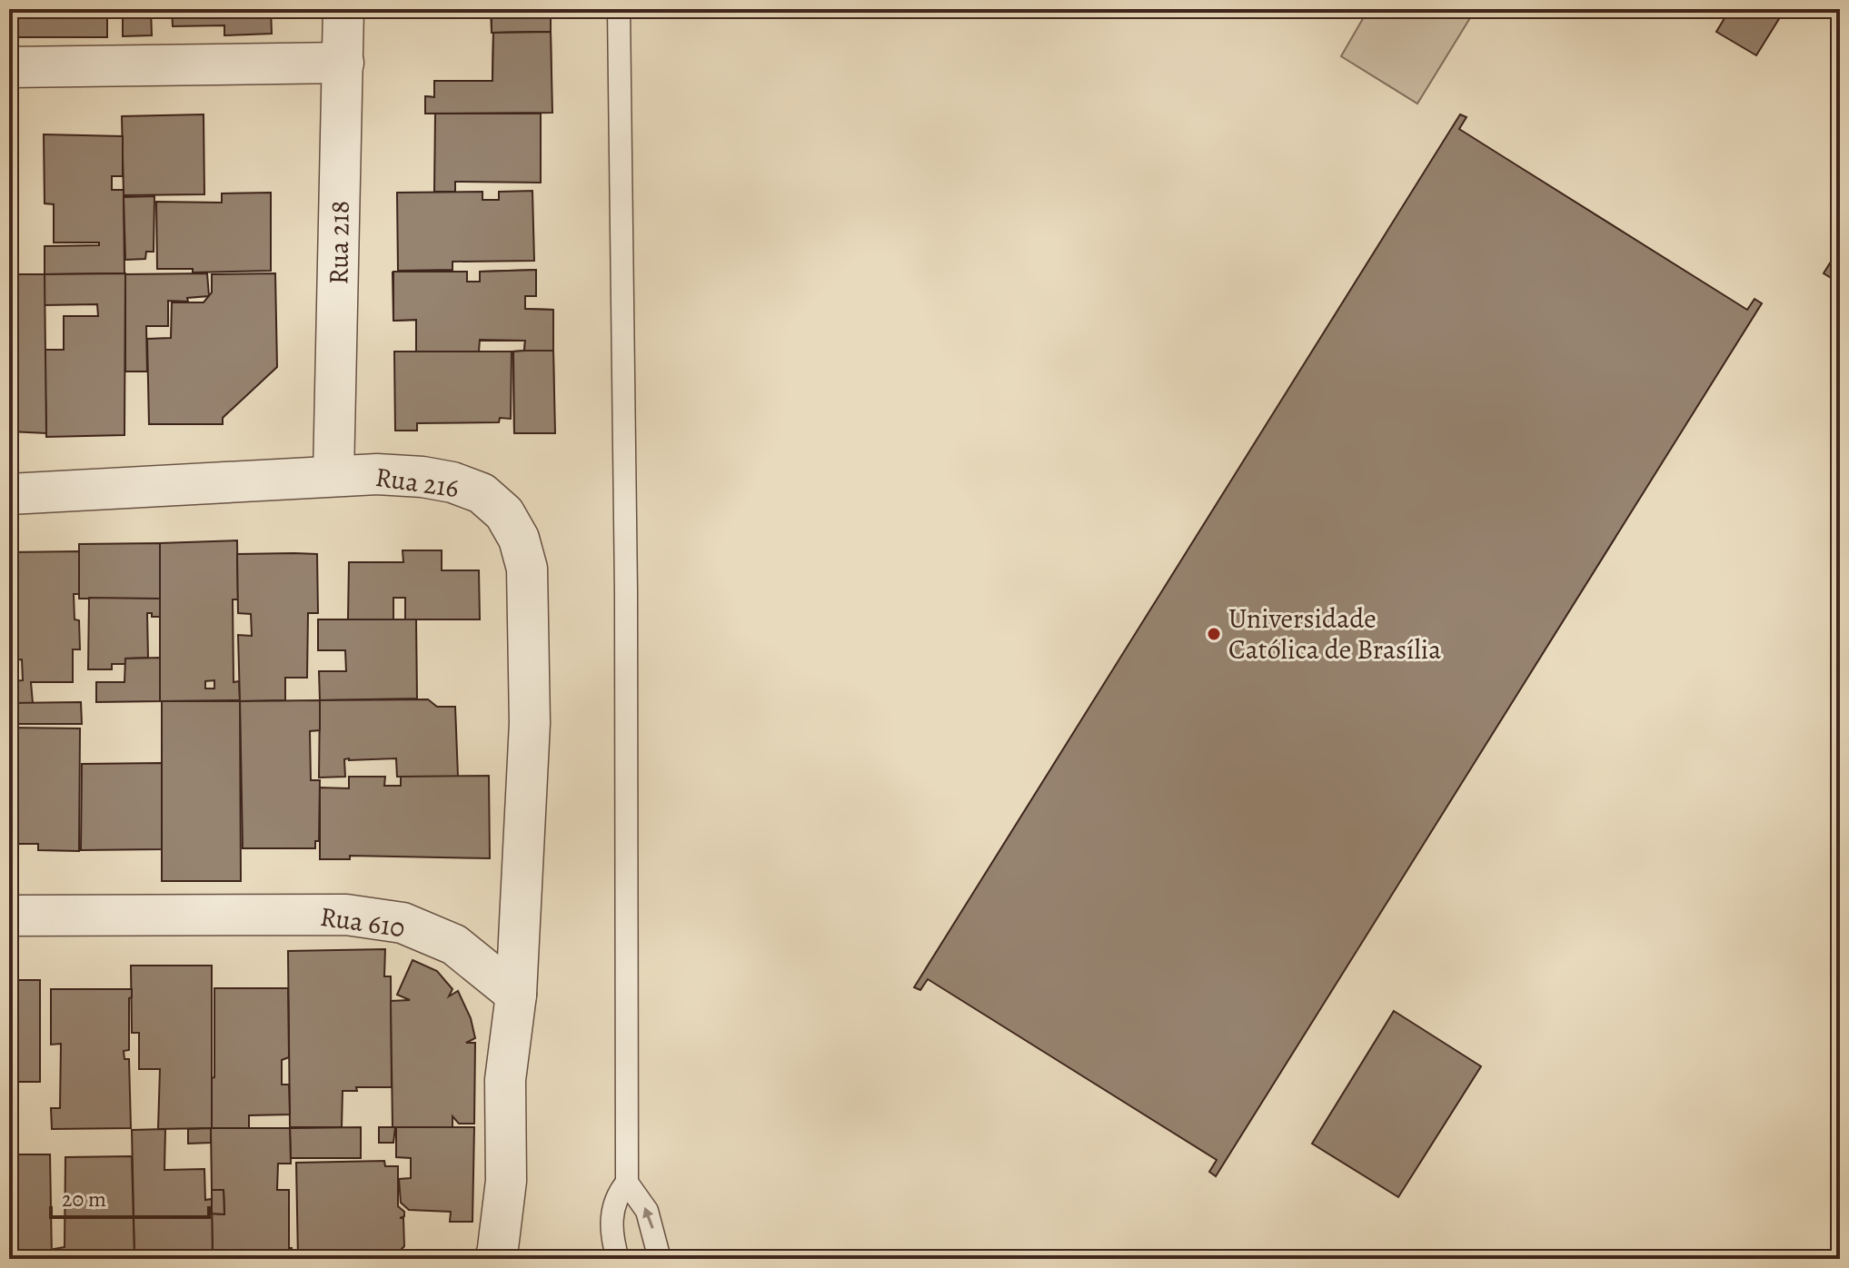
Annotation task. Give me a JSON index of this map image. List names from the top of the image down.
{
  "streets": {
    "street": ["Rua 218", "Rua 216", "Rua 610"]
  },
  "crossings": [
    ["Rua 218", "Rua 216"],
    ["Rua 216", "Rua 610"]
  ],
  "places": ["Universidade Católica de Brasília"],
  "scale_bar": "20 m"
}
